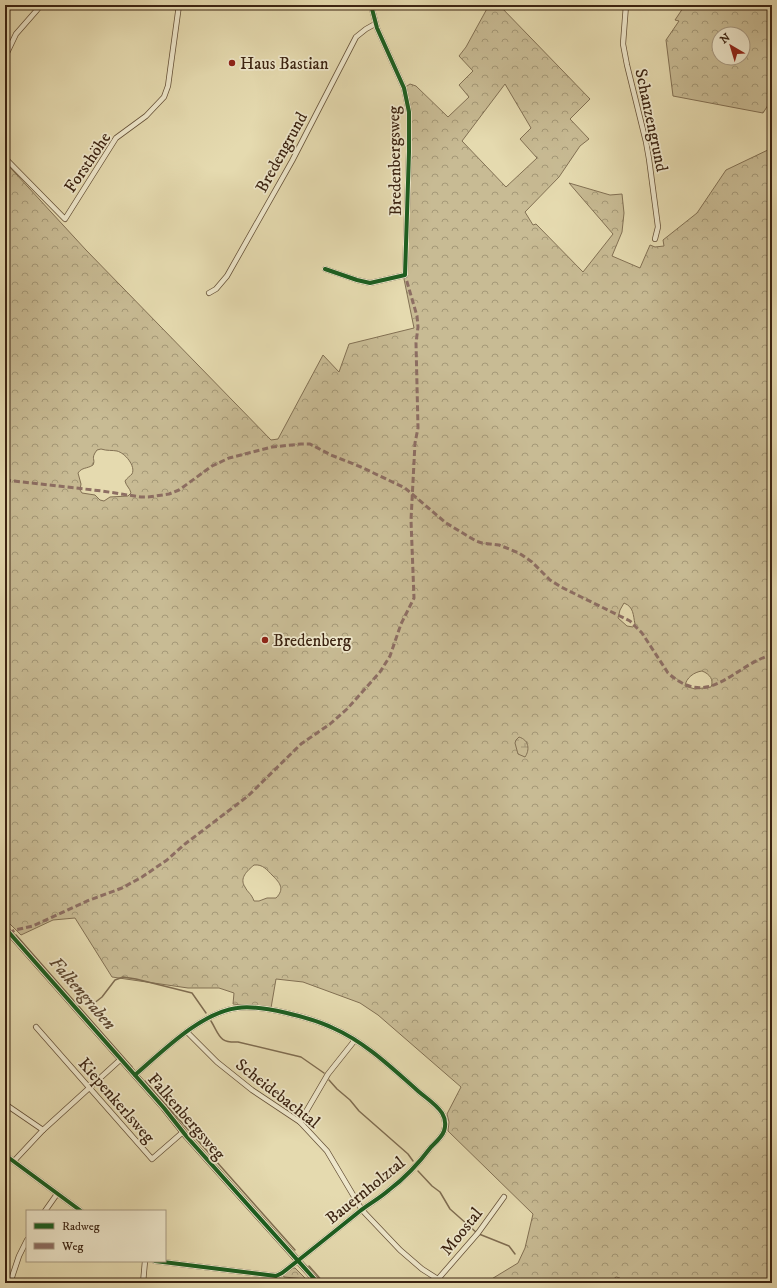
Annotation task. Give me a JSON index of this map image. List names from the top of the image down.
{
  "streets": {
    "street": [
      "Schanzengrund",
      "Bredengrund",
      "Bredenbergsweg",
      "Forsthöhe",
      "Scheidebachtal",
      "Kiepenkerlsweg",
      "Falkenbergsweg",
      "Bauernholztal",
      "Moostal"
    ]
  },
  "crossings": [
    ["Bredengrund", "Bredenbergsweg"],
    ["Scheidebachtal", "Bauernholztal"],
    ["Scheidebachtal", "Moostal"],
    ["Kiepenkerlsweg", "Falkenbergsweg"],
    ["Falkenbergsweg", "Bauernholztal"]
  ],
  "water": ["Falkengraben"],
  "places": ["Haus Bastian", "Bredenberg"],
  "legend": ["Radweg", "Weg"],
  "north": "top left"
}
